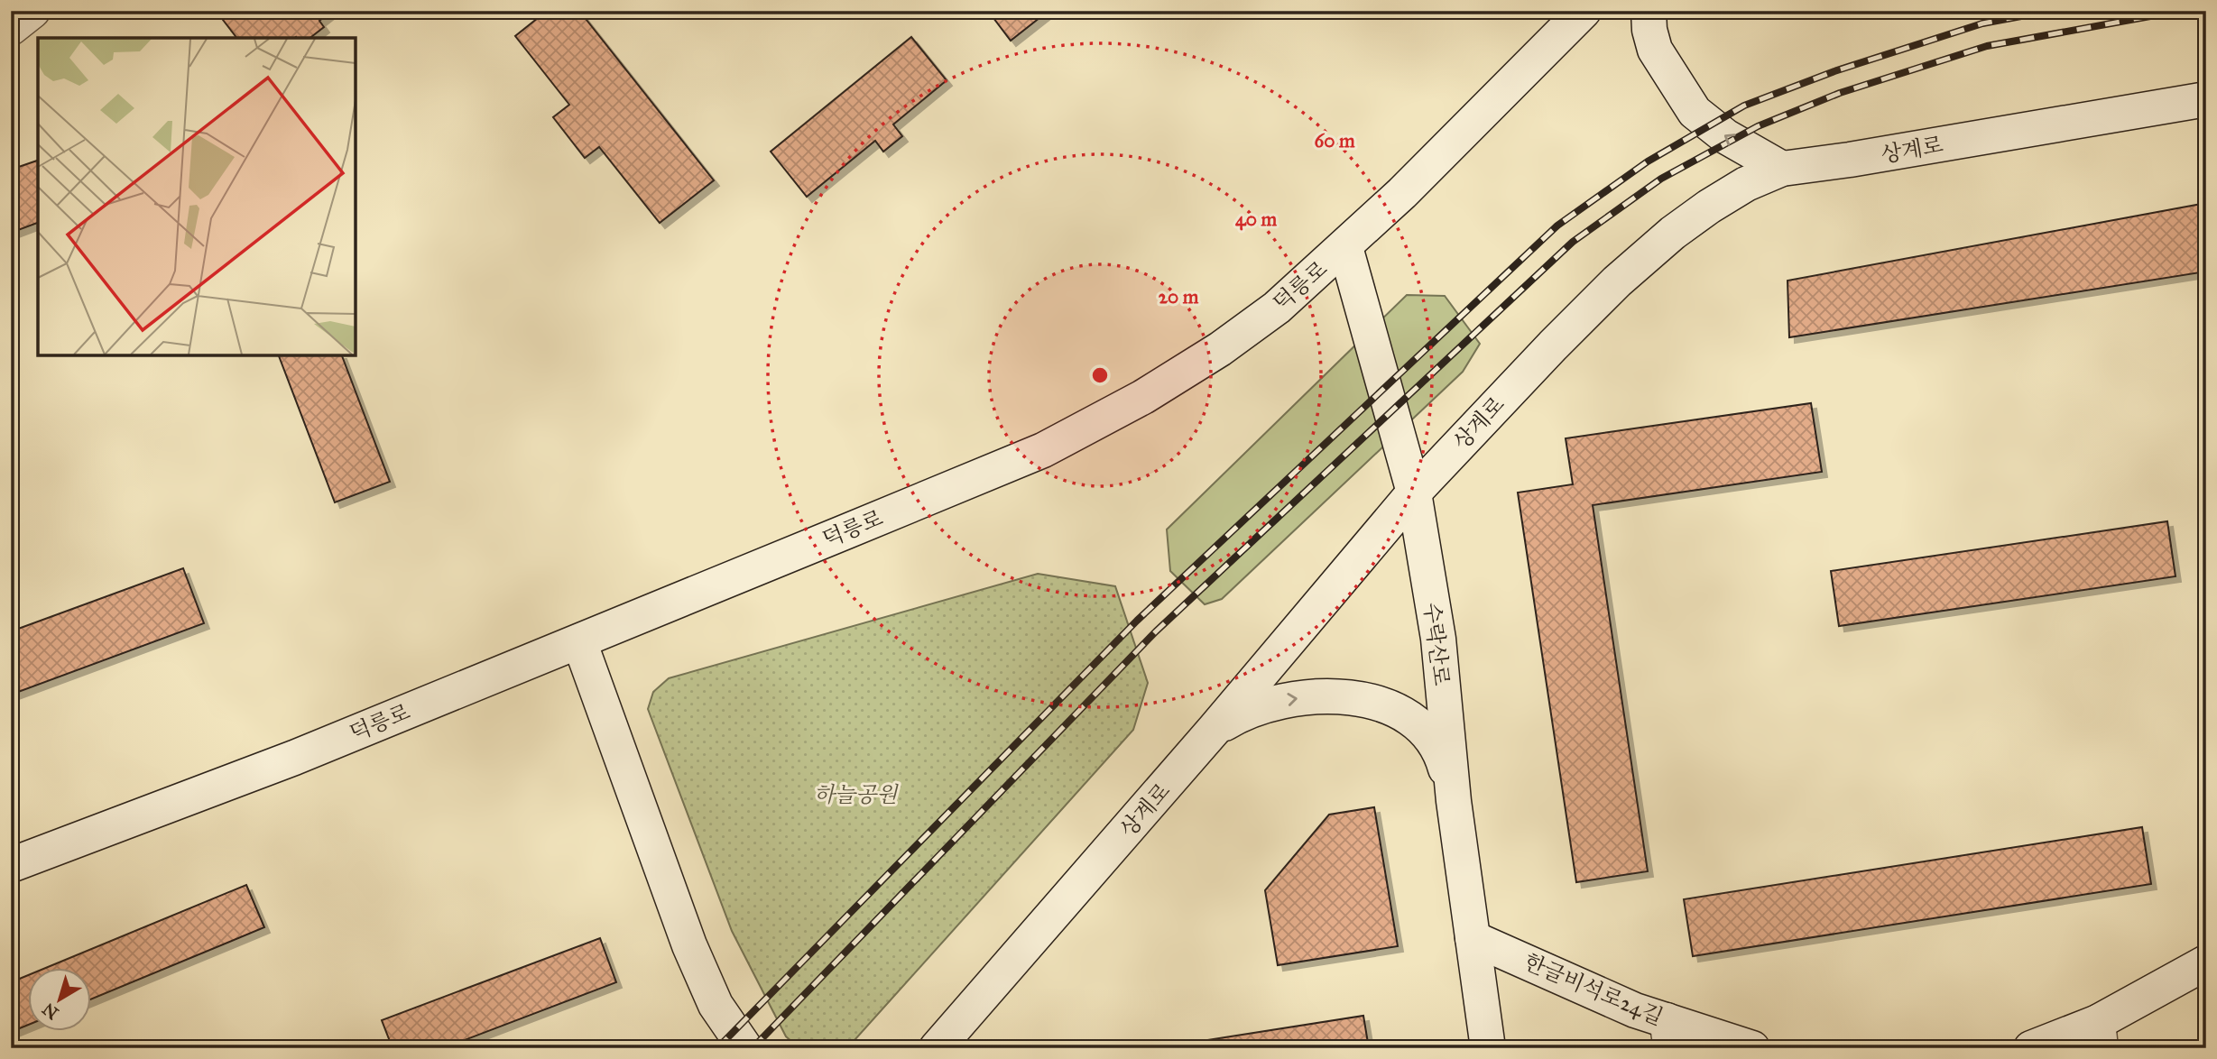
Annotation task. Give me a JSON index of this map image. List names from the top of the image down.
{
  "streets": {
    "main road": [
      "상계로",
      "덕릉로",
      "수락산로",
      "한글비석로24길"
    ]
  },
  "crossings": [
    ["상계로", "수락산로"],
    ["덕릉로", "수락산로"],
    ["수락산로", "한글비석로24길"]
  ],
  "parks": ["하늘공원"],
  "north": "bottom left",
  "rings": ["60 m", "40 m", "20 m"]
}
